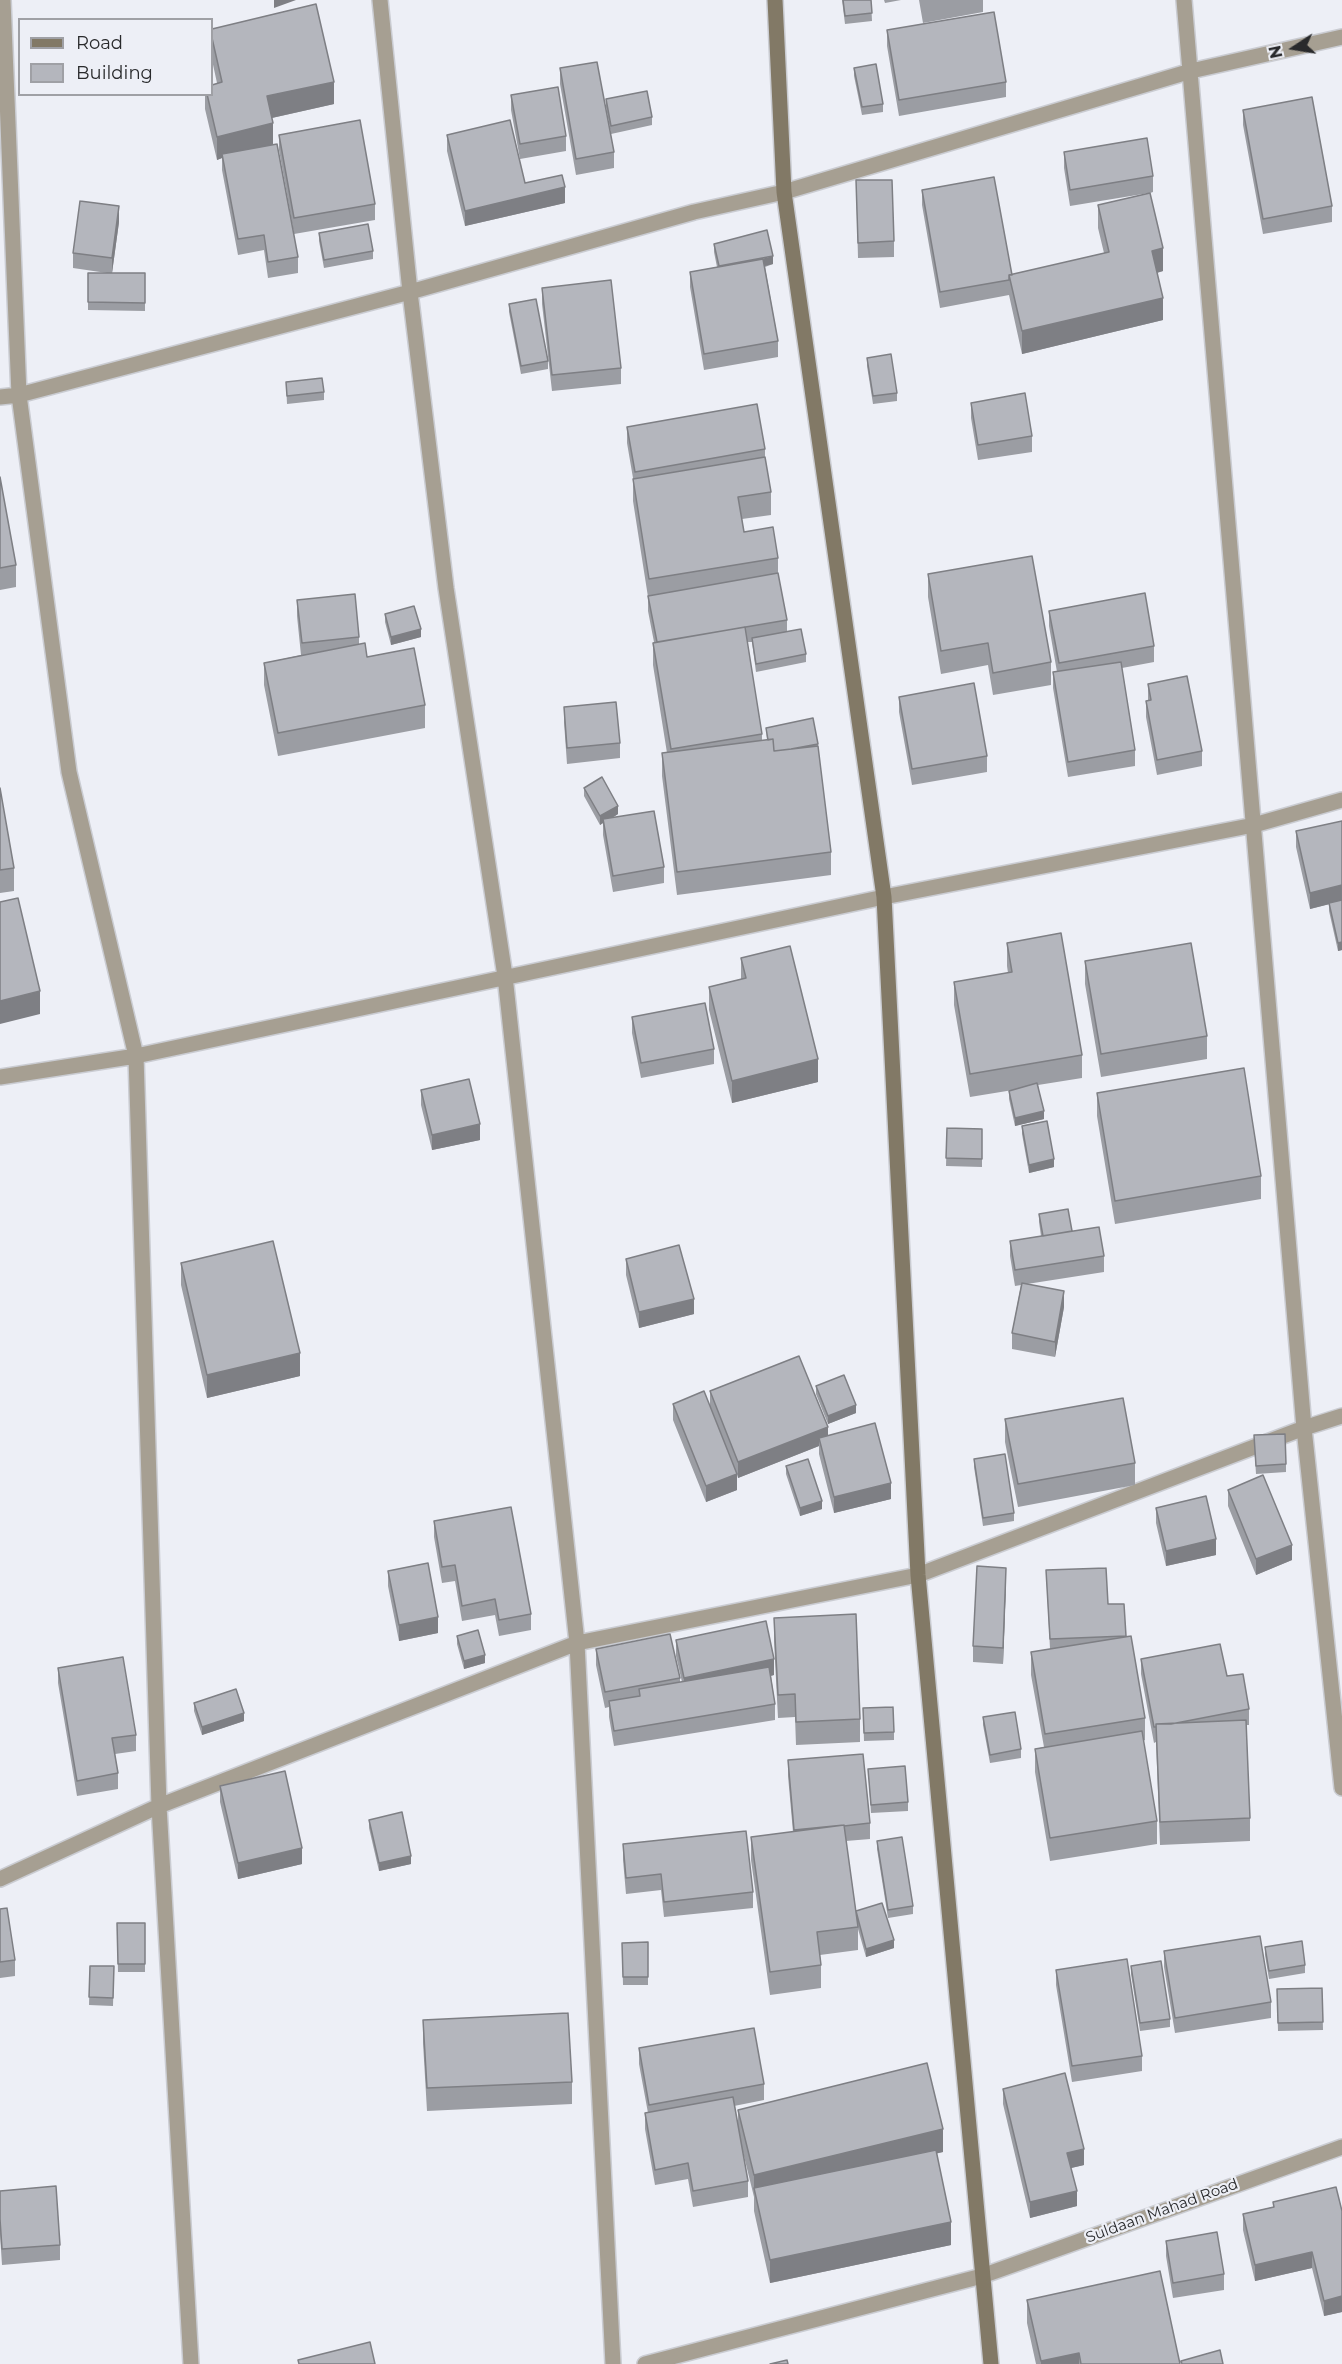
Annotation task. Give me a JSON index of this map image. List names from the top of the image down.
{
  "streets": {
    "street": ["Suldaan Mahad Road"]
  },
  "legend": ["Road", "Building"],
  "north": "left"
}
